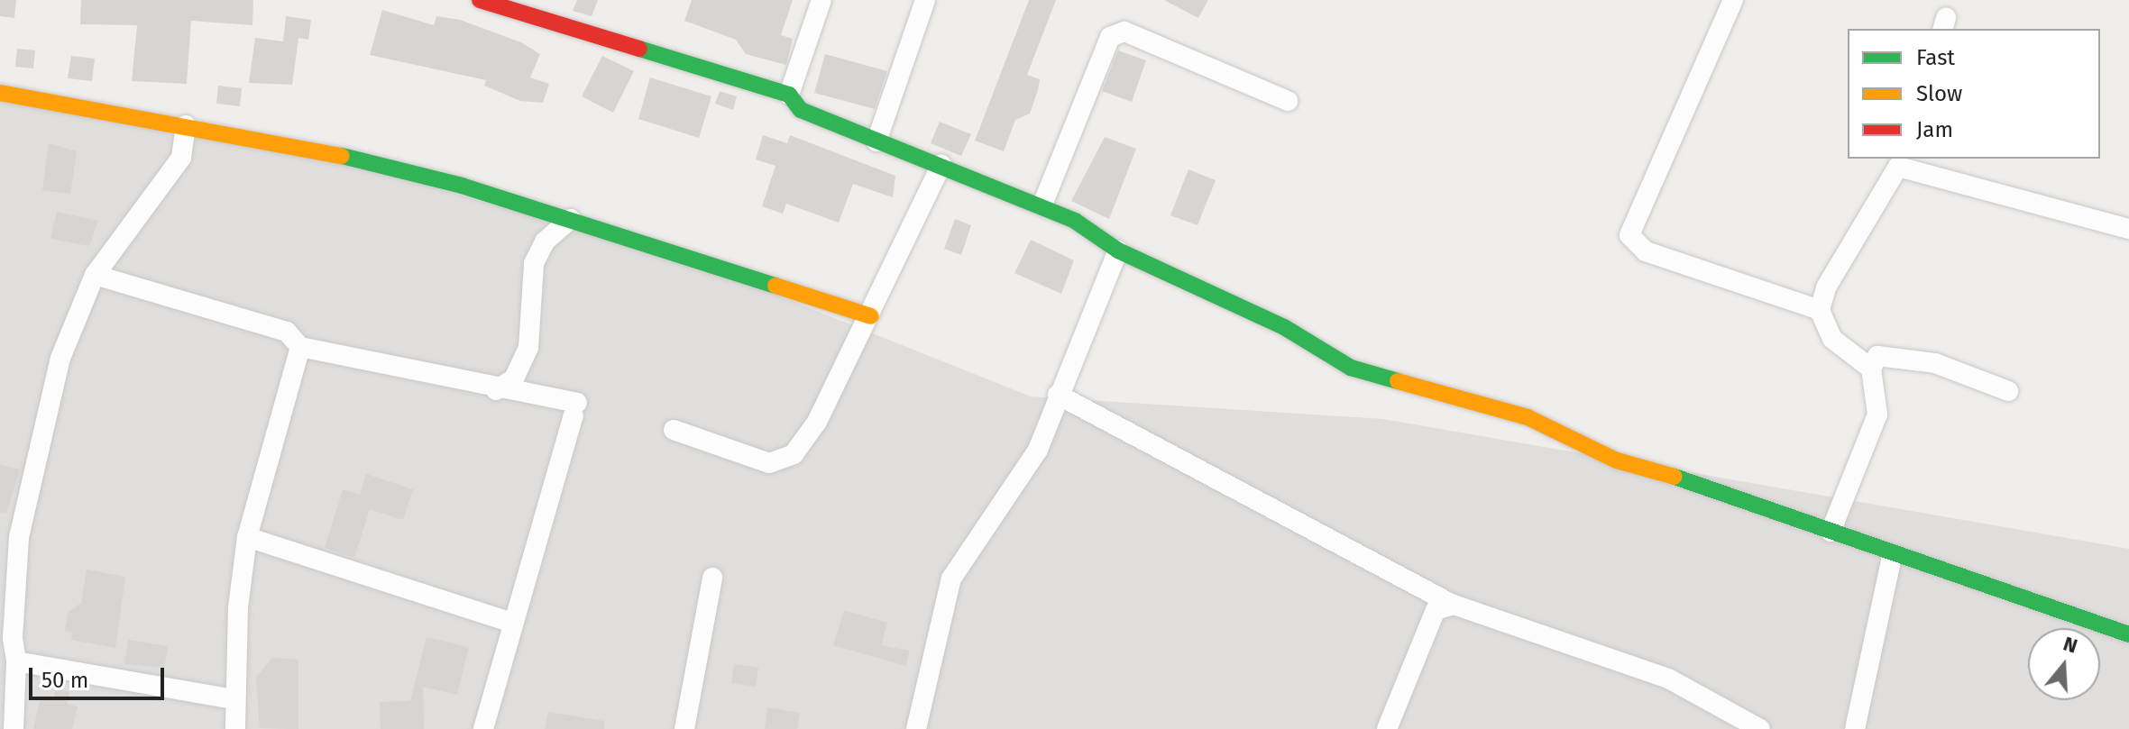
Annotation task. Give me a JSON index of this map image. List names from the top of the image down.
{
  "legend": ["Fast", "Slow", "Jam"],
  "scale_bar": "50 m",
  "north": "top"
}
